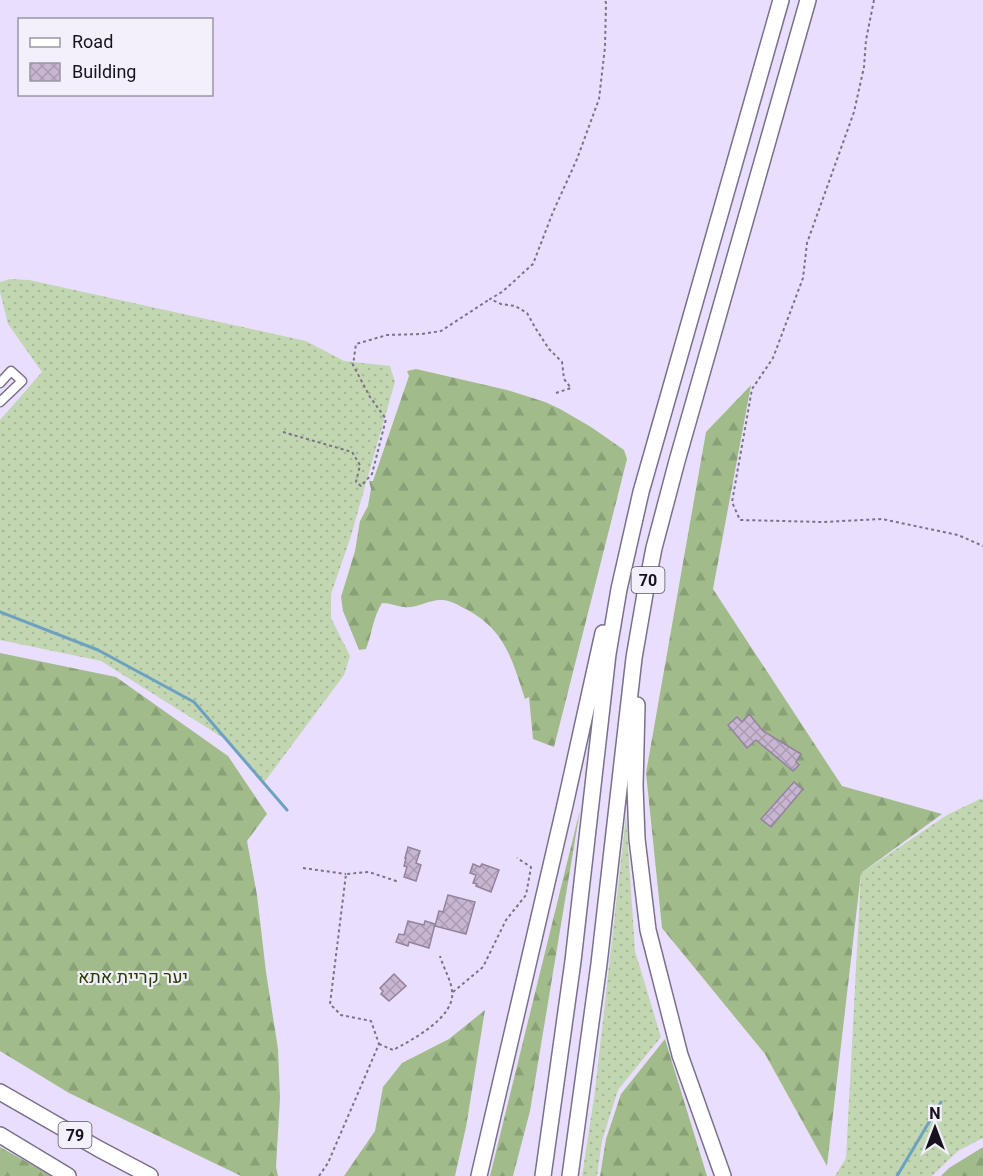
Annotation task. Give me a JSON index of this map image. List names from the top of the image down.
{
  "streets": {
    "highway": ["70", "79"]
  },
  "parks": ["יער קריית אתא"],
  "legend": ["Road", "Building"],
  "north": "top"
}
